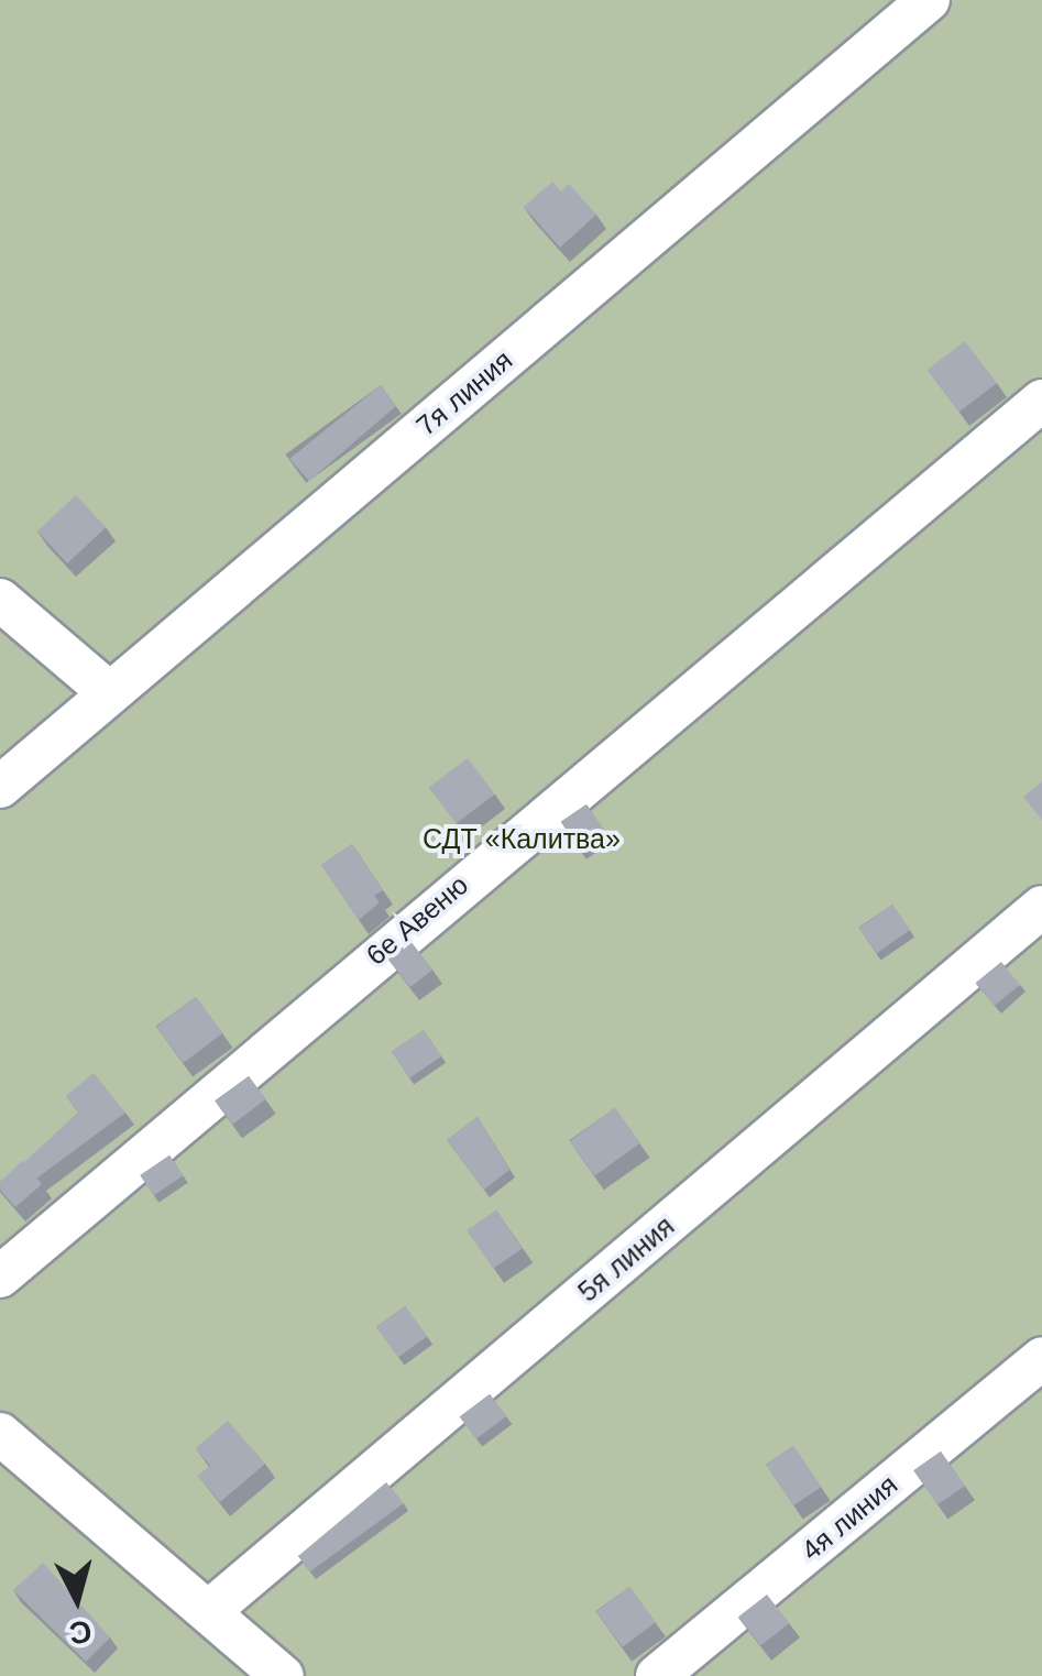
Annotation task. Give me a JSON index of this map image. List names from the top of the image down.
{
  "streets": {
    "street": [
      "7я линия",
      "6е Авеню",
      "5я линия",
      "4я линия"
    ]
  },
  "parks": ["СДТ «Калитва»"],
  "north": "bottom"
}
